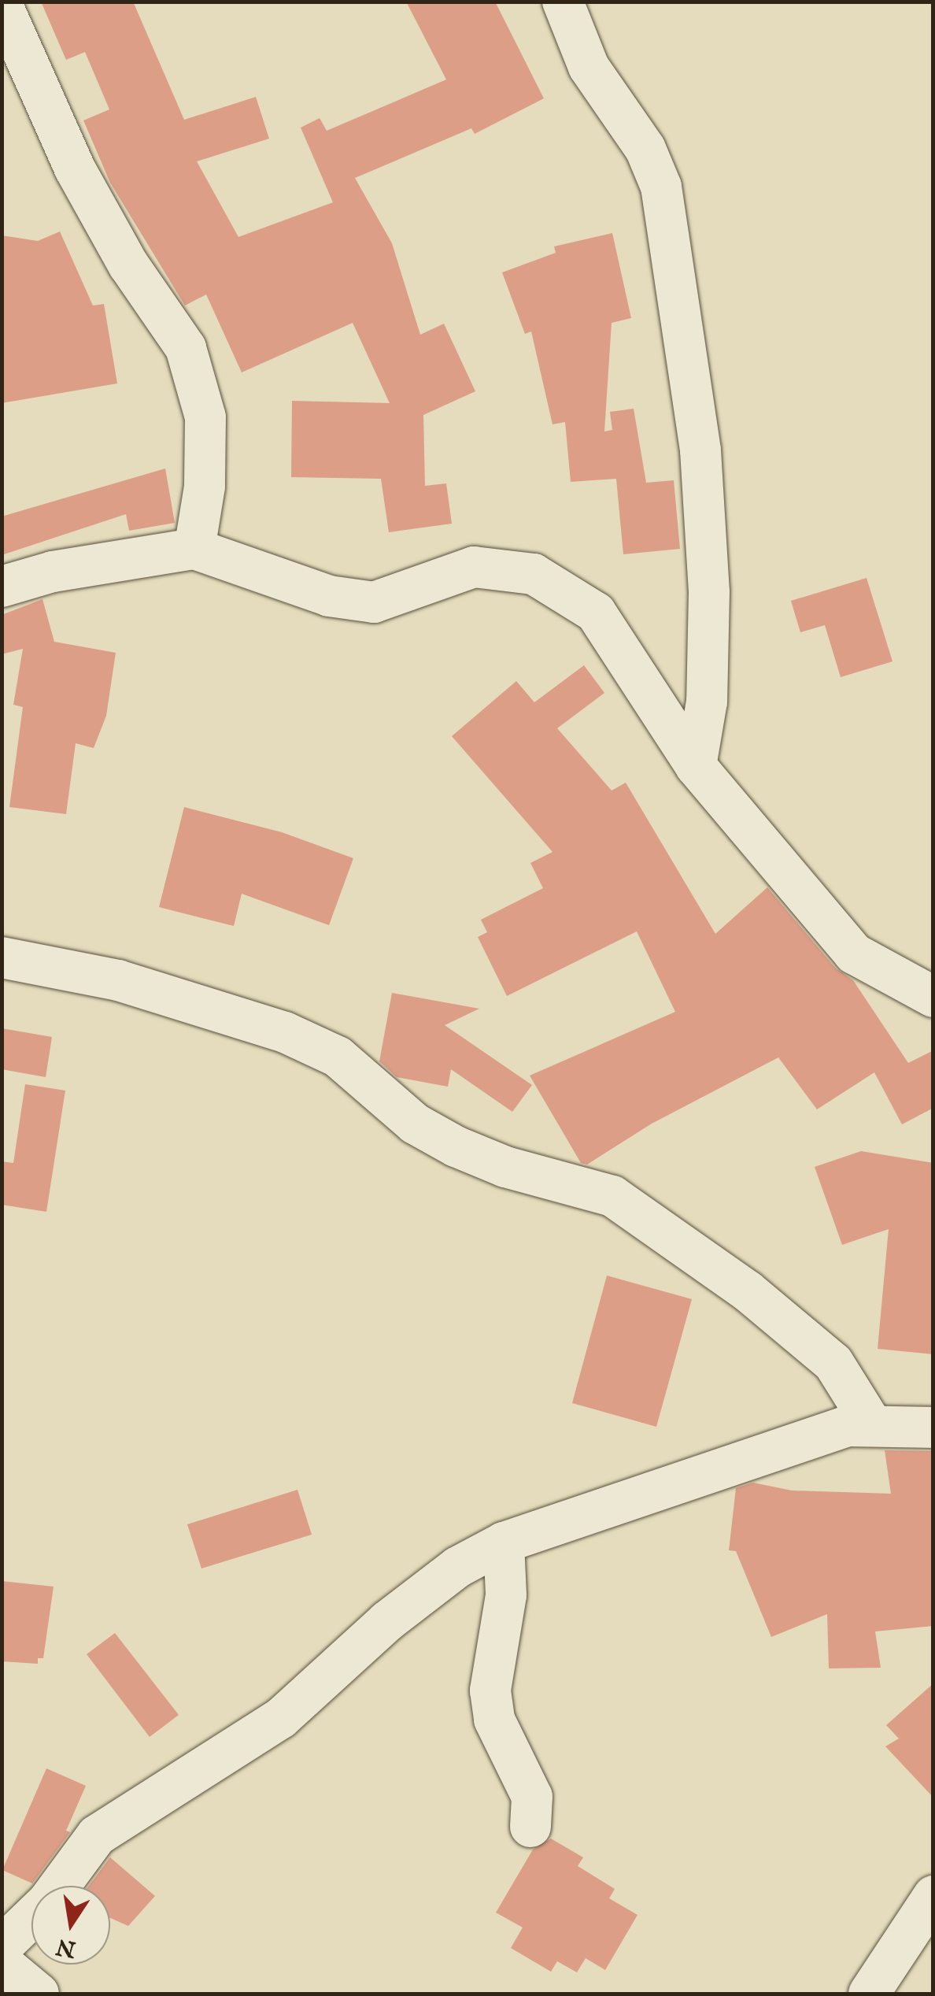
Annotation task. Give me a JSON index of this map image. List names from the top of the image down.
{
  "north": "bottom"
}
